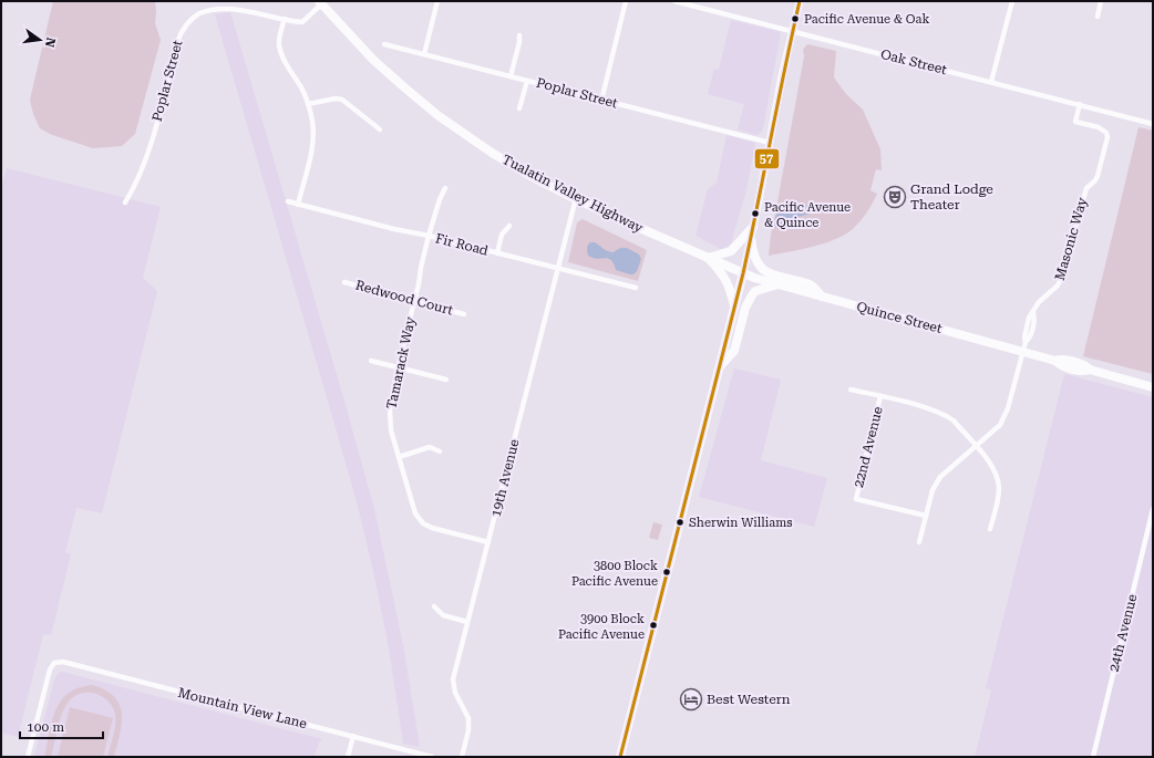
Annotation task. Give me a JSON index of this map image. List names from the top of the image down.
{
  "streets": {
    "highway": ["Tualatin Valley Highway", "Quince Street"],
    "street": [
      "Oak Street",
      "Poplar Street",
      "Masonic Way",
      "Fir Road",
      "Redwood Court",
      "Tamarack Way",
      "22nd Avenue",
      "19th Avenue",
      "24th Avenue",
      "Mountain View Lane"
    ]
  },
  "crossings": [
    ["Oak Street", "Masonic Way"],
    ["Poplar Street", "Tualatin Valley Highway"],
    ["Tualatin Valley Highway", "Quince Street"],
    ["Tualatin Valley Highway", "19th Avenue"],
    ["Masonic Way", "Quince Street"],
    ["Masonic Way", "22nd Avenue"],
    ["Fir Road", "Tamarack Way"],
    ["Fir Road", "19th Avenue"],
    ["Redwood Court", "Tamarack Way"],
    ["Tamarack Way", "19th Avenue"]
  ],
  "places": {
    "other": [
      "Pacific Avenue & Oak",
      "Pacific Avenue & Quince",
      "Sherwin Williams",
      "3800 Block Pacific Avenue",
      "3900 Block Pacific Avenue"
    ],
    "theatre": ["Grand Lodge Theater"],
    "hotel": ["Best Western"]
  },
  "lines": ["transit line 57"],
  "scale_bar": "100 m",
  "north": "right"
}
